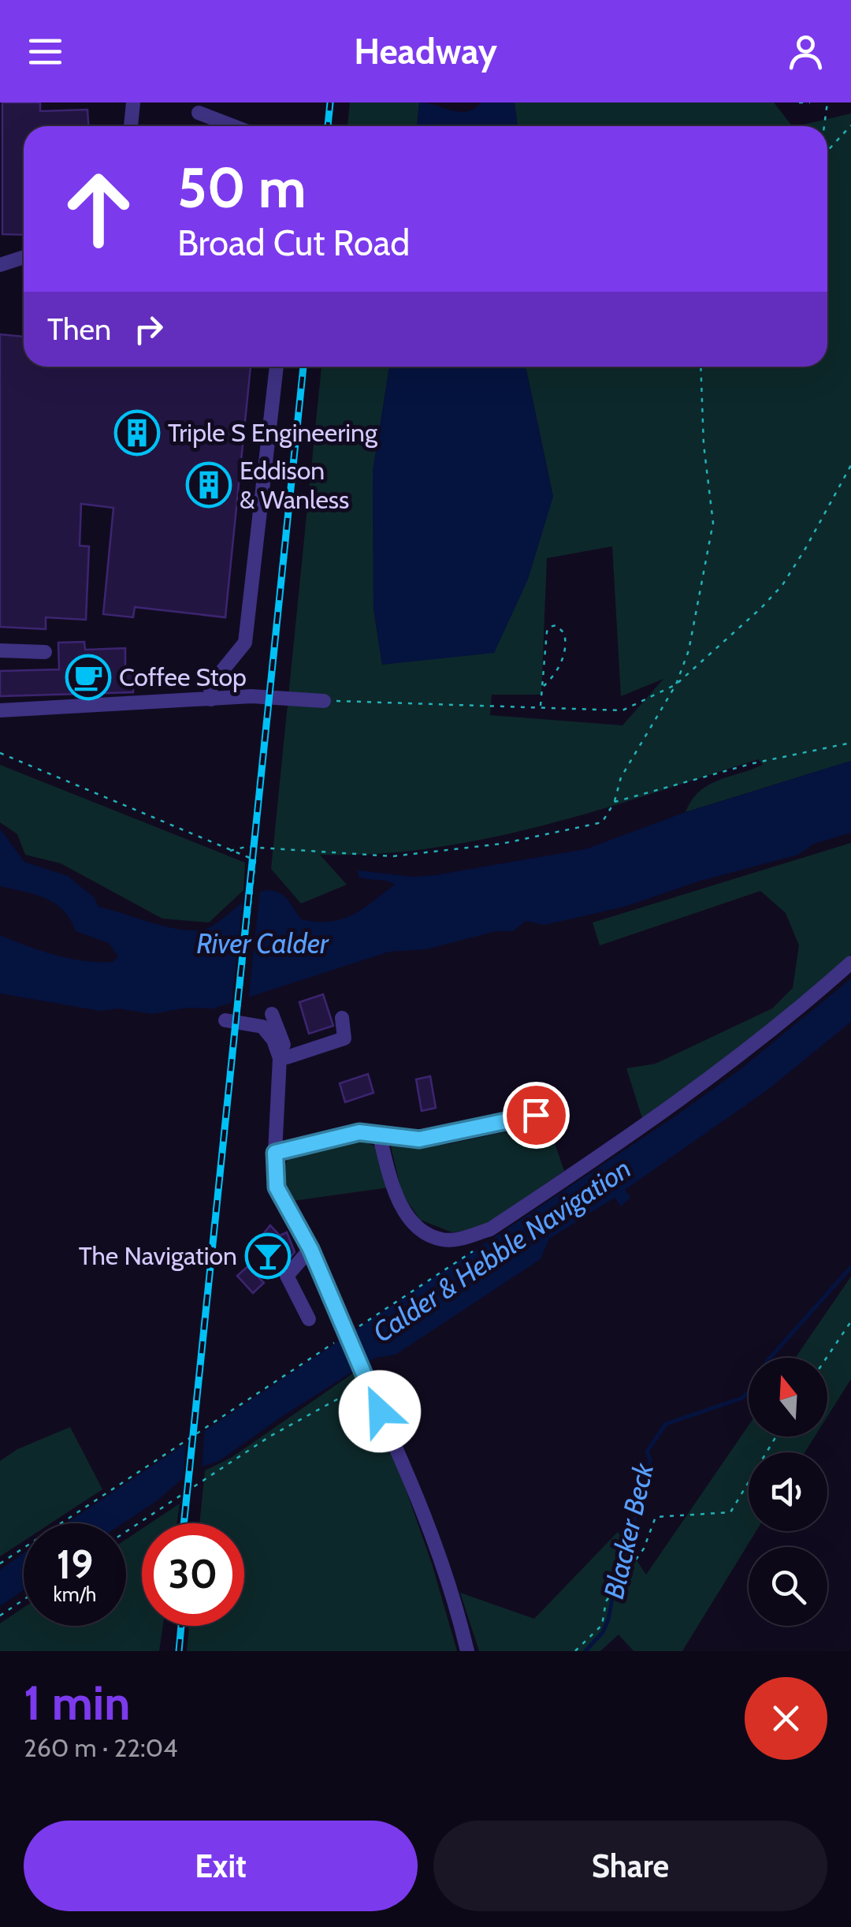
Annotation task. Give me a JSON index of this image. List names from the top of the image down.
{
  "water": ["River Calder", "Calder & Hebble Navigation", "Blacker Beck"],
  "places": {
    "building": ["Triple S Engineering", "Eddison & Wanless"],
    "cafe": ["Coffee Stop"],
    "bar": ["The Navigation"]
  },
  "north": "top",
  "page": {
    "header": "Headway",
    "turn": ["50 m", "Broad Cut Road"],
    "then": "Then",
    "speed": "19 km/h",
    "limit": "30",
    "heading": ["1 min", "260 m · 22:04"],
    "buttons": ["Exit", "Share"]
  }
}
